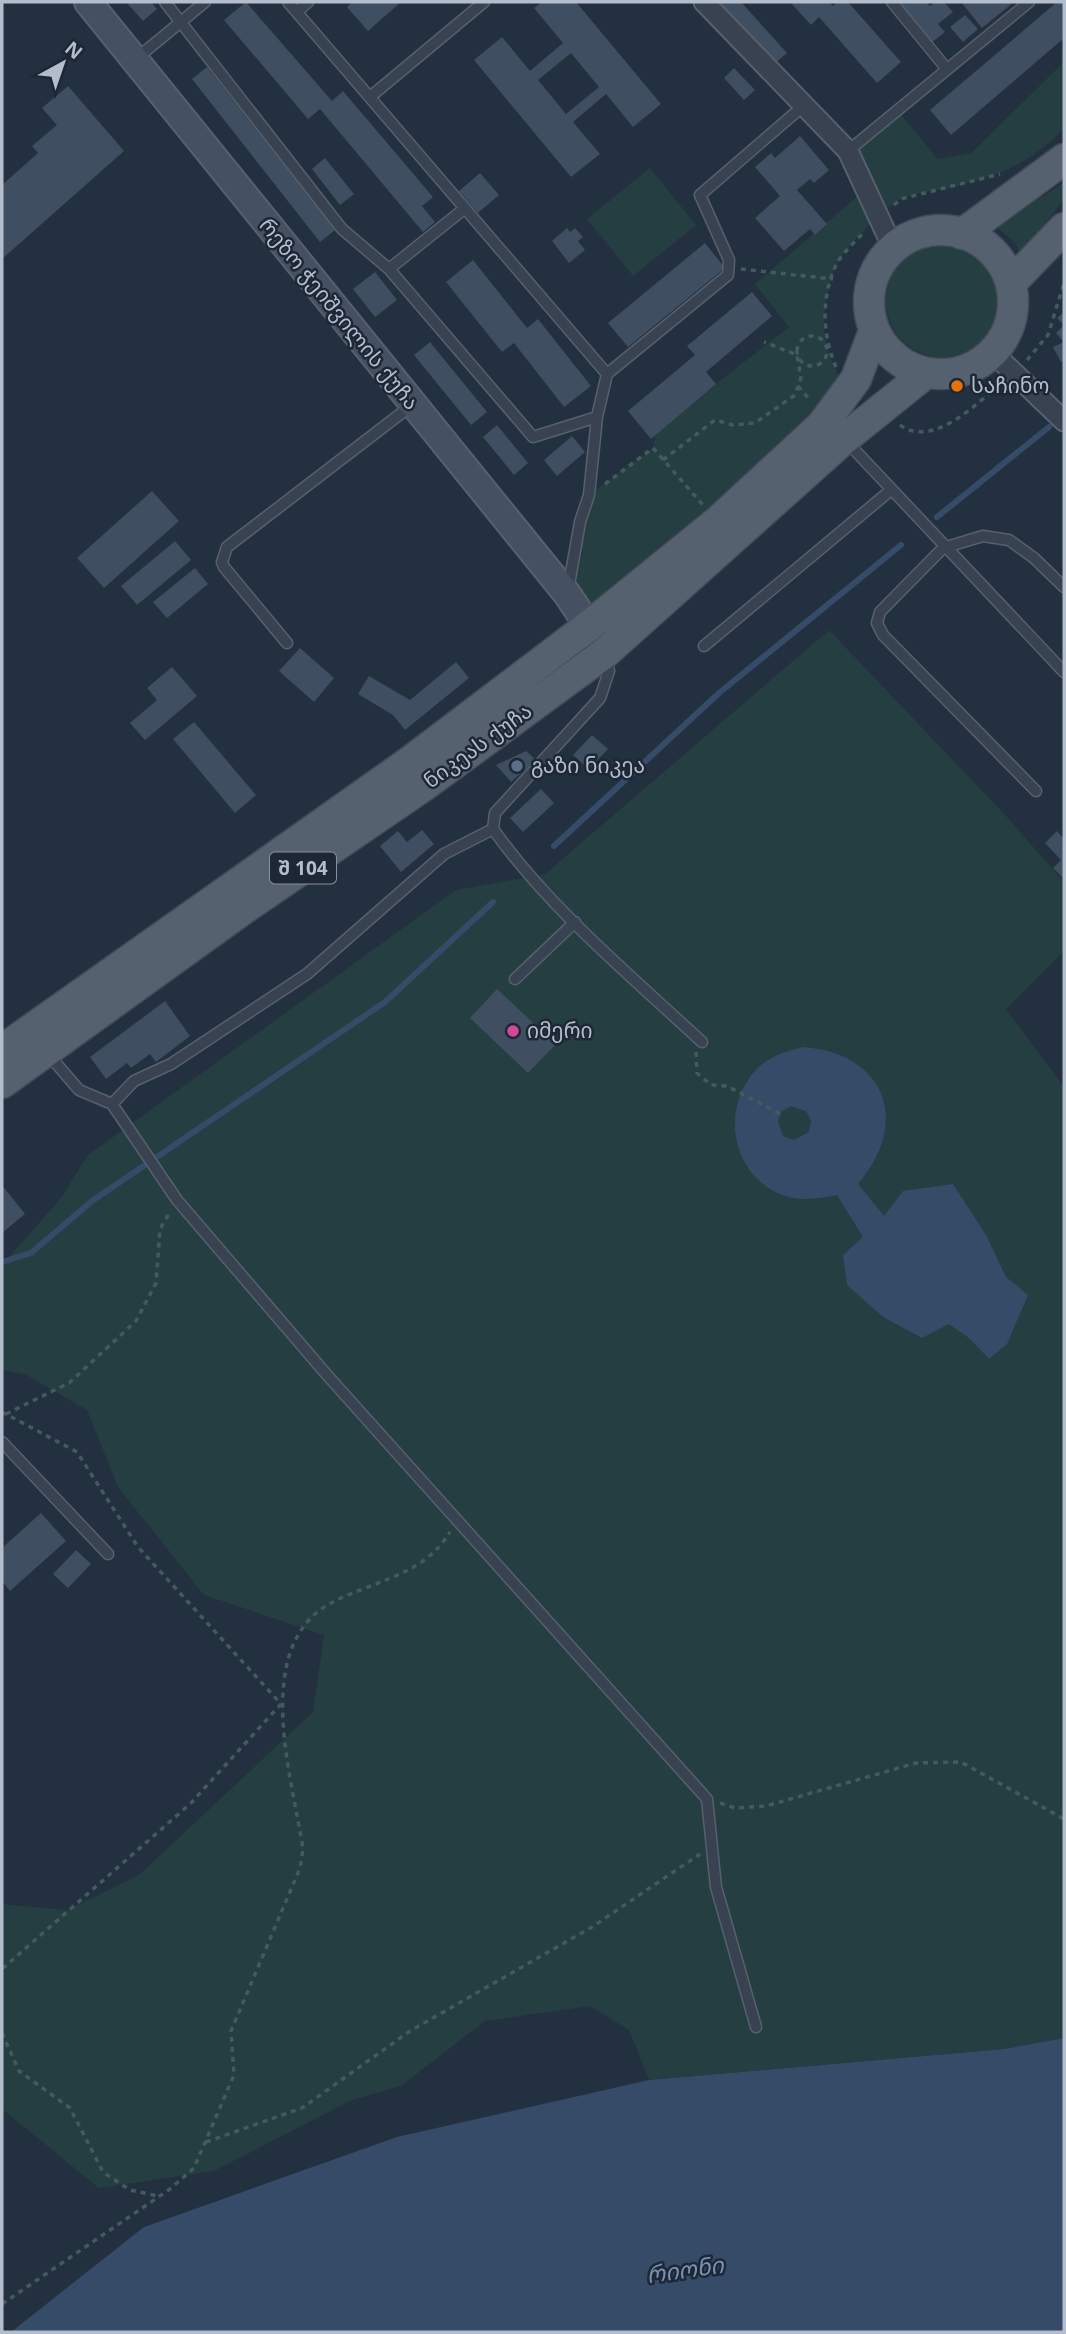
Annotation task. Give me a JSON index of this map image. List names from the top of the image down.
{
  "streets": {
    "main road": ["რეზო ჭეიშვილის ქუჩა", "ნიკეას ქუჩა", "შ 104"]
  },
  "crossings": [
    ["რეზო ჭეიშვილის ქუჩა", "ნიკეას ქუჩა"]
  ],
  "water": ["რიონი"],
  "places": ["საჩინო", "გაზი ნიკეა", "იმერი"],
  "north": "top right"
}
